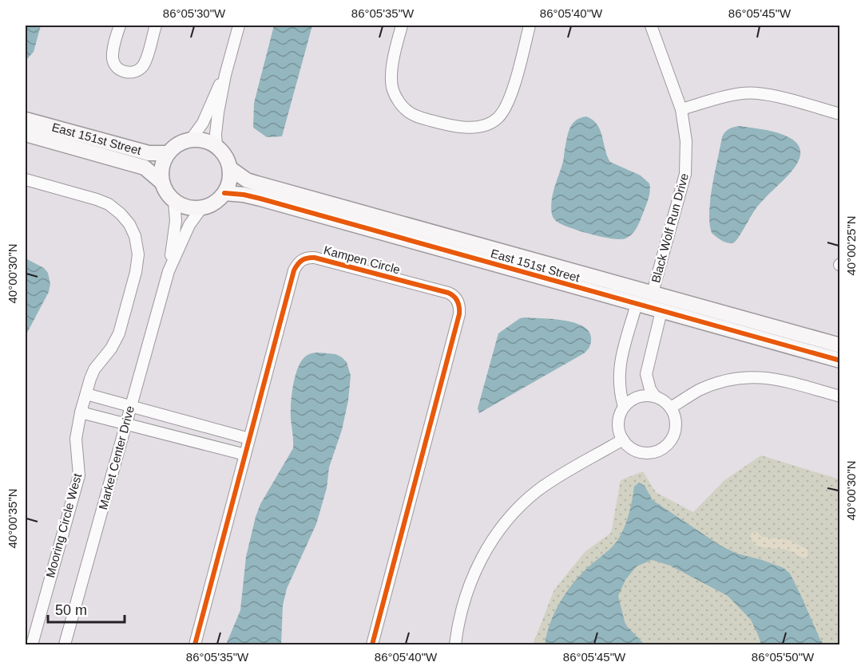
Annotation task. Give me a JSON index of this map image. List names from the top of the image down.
{
  "streets": {
    "street": [
      "East 151st Street",
      "Black Wolf Run Drive",
      "Kampen Circle",
      "Market Center Drive",
      "Mooring Circle West"
    ]
  },
  "crossings": [
    ["East 151st Street", "Black Wolf Run Drive"],
    ["East 151st Street", "Market Center Drive"]
  ],
  "scale_bar": "50 m",
  "coordinates": [
    "86°05'30\"W",
    "86°05'35\"W",
    "86°05'40\"W",
    "86°05'45\"W",
    "40°00'25\"N",
    "40°00'30\"N",
    "40°00'35\"N",
    "86°05'50\"W"
  ]
}
